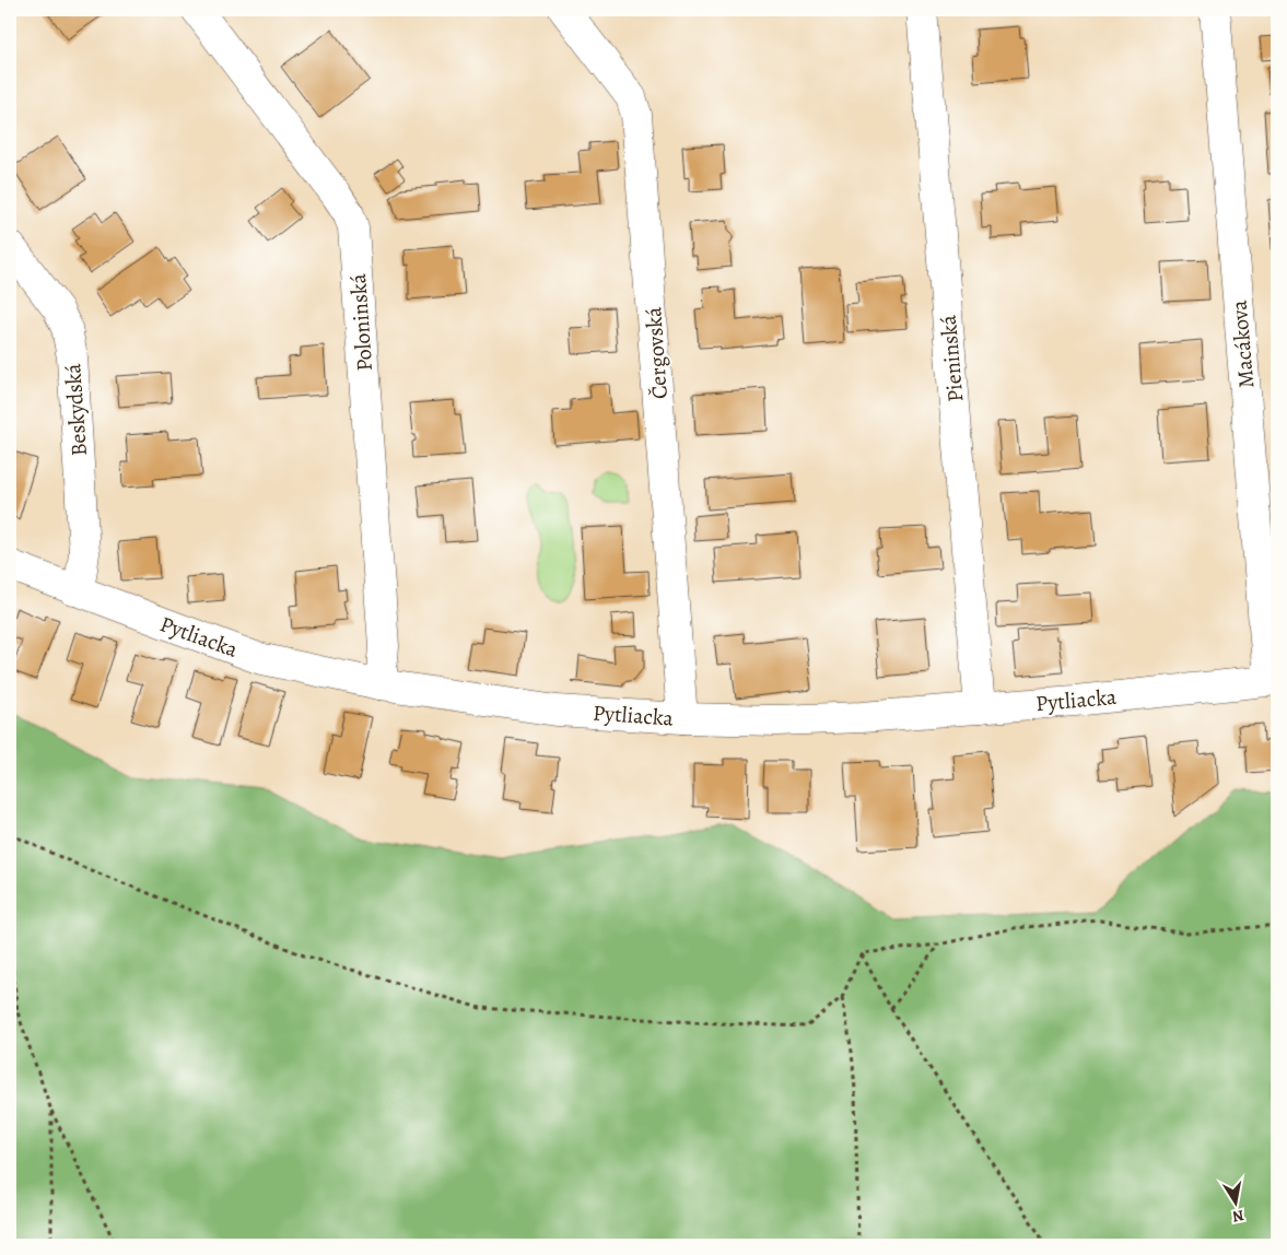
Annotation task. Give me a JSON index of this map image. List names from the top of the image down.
{
  "streets": {
    "street": [
      "Poloninská",
      "Macákova",
      "Čergovská",
      "Pieninská",
      "Beskydská",
      "Pytliacka"
    ]
  },
  "crossings": [
    ["Poloninská", "Pytliacka"],
    ["Macákova", "Pytliacka"],
    ["Čergovská", "Pytliacka"],
    ["Pieninská", "Pytliacka"],
    ["Beskydská", "Pytliacka"]
  ],
  "north": "bottom"
}
